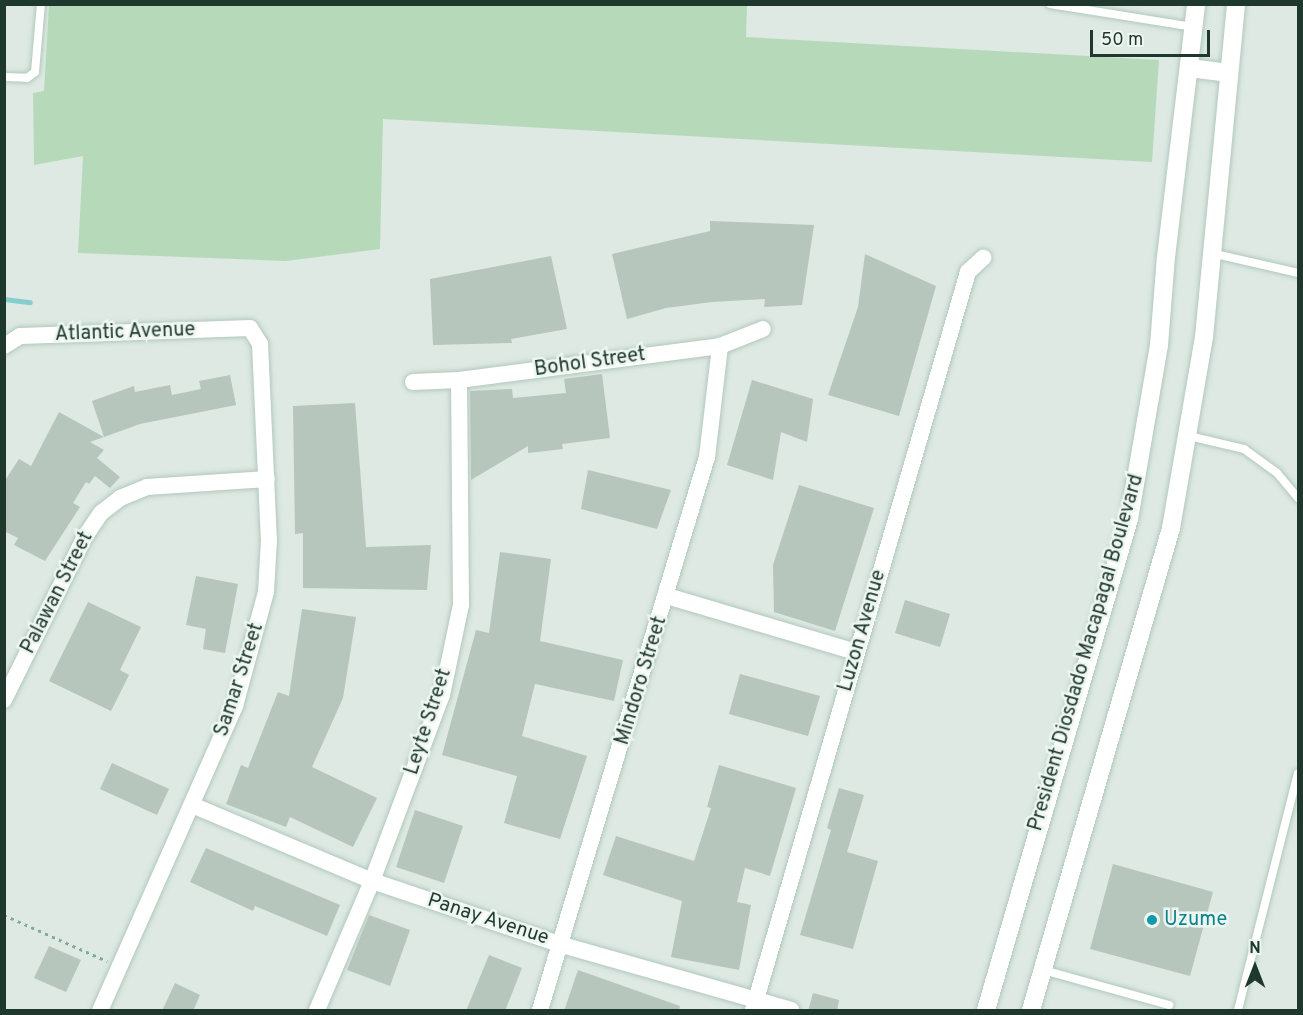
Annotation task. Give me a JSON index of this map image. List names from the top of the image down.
{
  "streets": {
    "main road": ["President Diosdado Macapagal Boulevard"],
    "street": [
      "Atlantic Avenue",
      "Bohol Street",
      "Palawan Street",
      "Luzon Avenue",
      "Samar Street",
      "Mindoro Street",
      "Leyte Street",
      "Panay Avenue"
    ]
  },
  "crossings": [
    ["Atlantic Avenue", "Samar Street"],
    ["Bohol Street", "Mindoro Street"],
    ["Bohol Street", "Leyte Street"],
    ["Palawan Street", "Samar Street"],
    ["Luzon Avenue", "Panay Avenue"],
    ["Samar Street", "Panay Avenue"],
    ["Mindoro Street", "Panay Avenue"],
    ["Leyte Street", "Panay Avenue"]
  ],
  "places": ["Uzume"],
  "scale_bar": "50 m",
  "north": "top"
}
